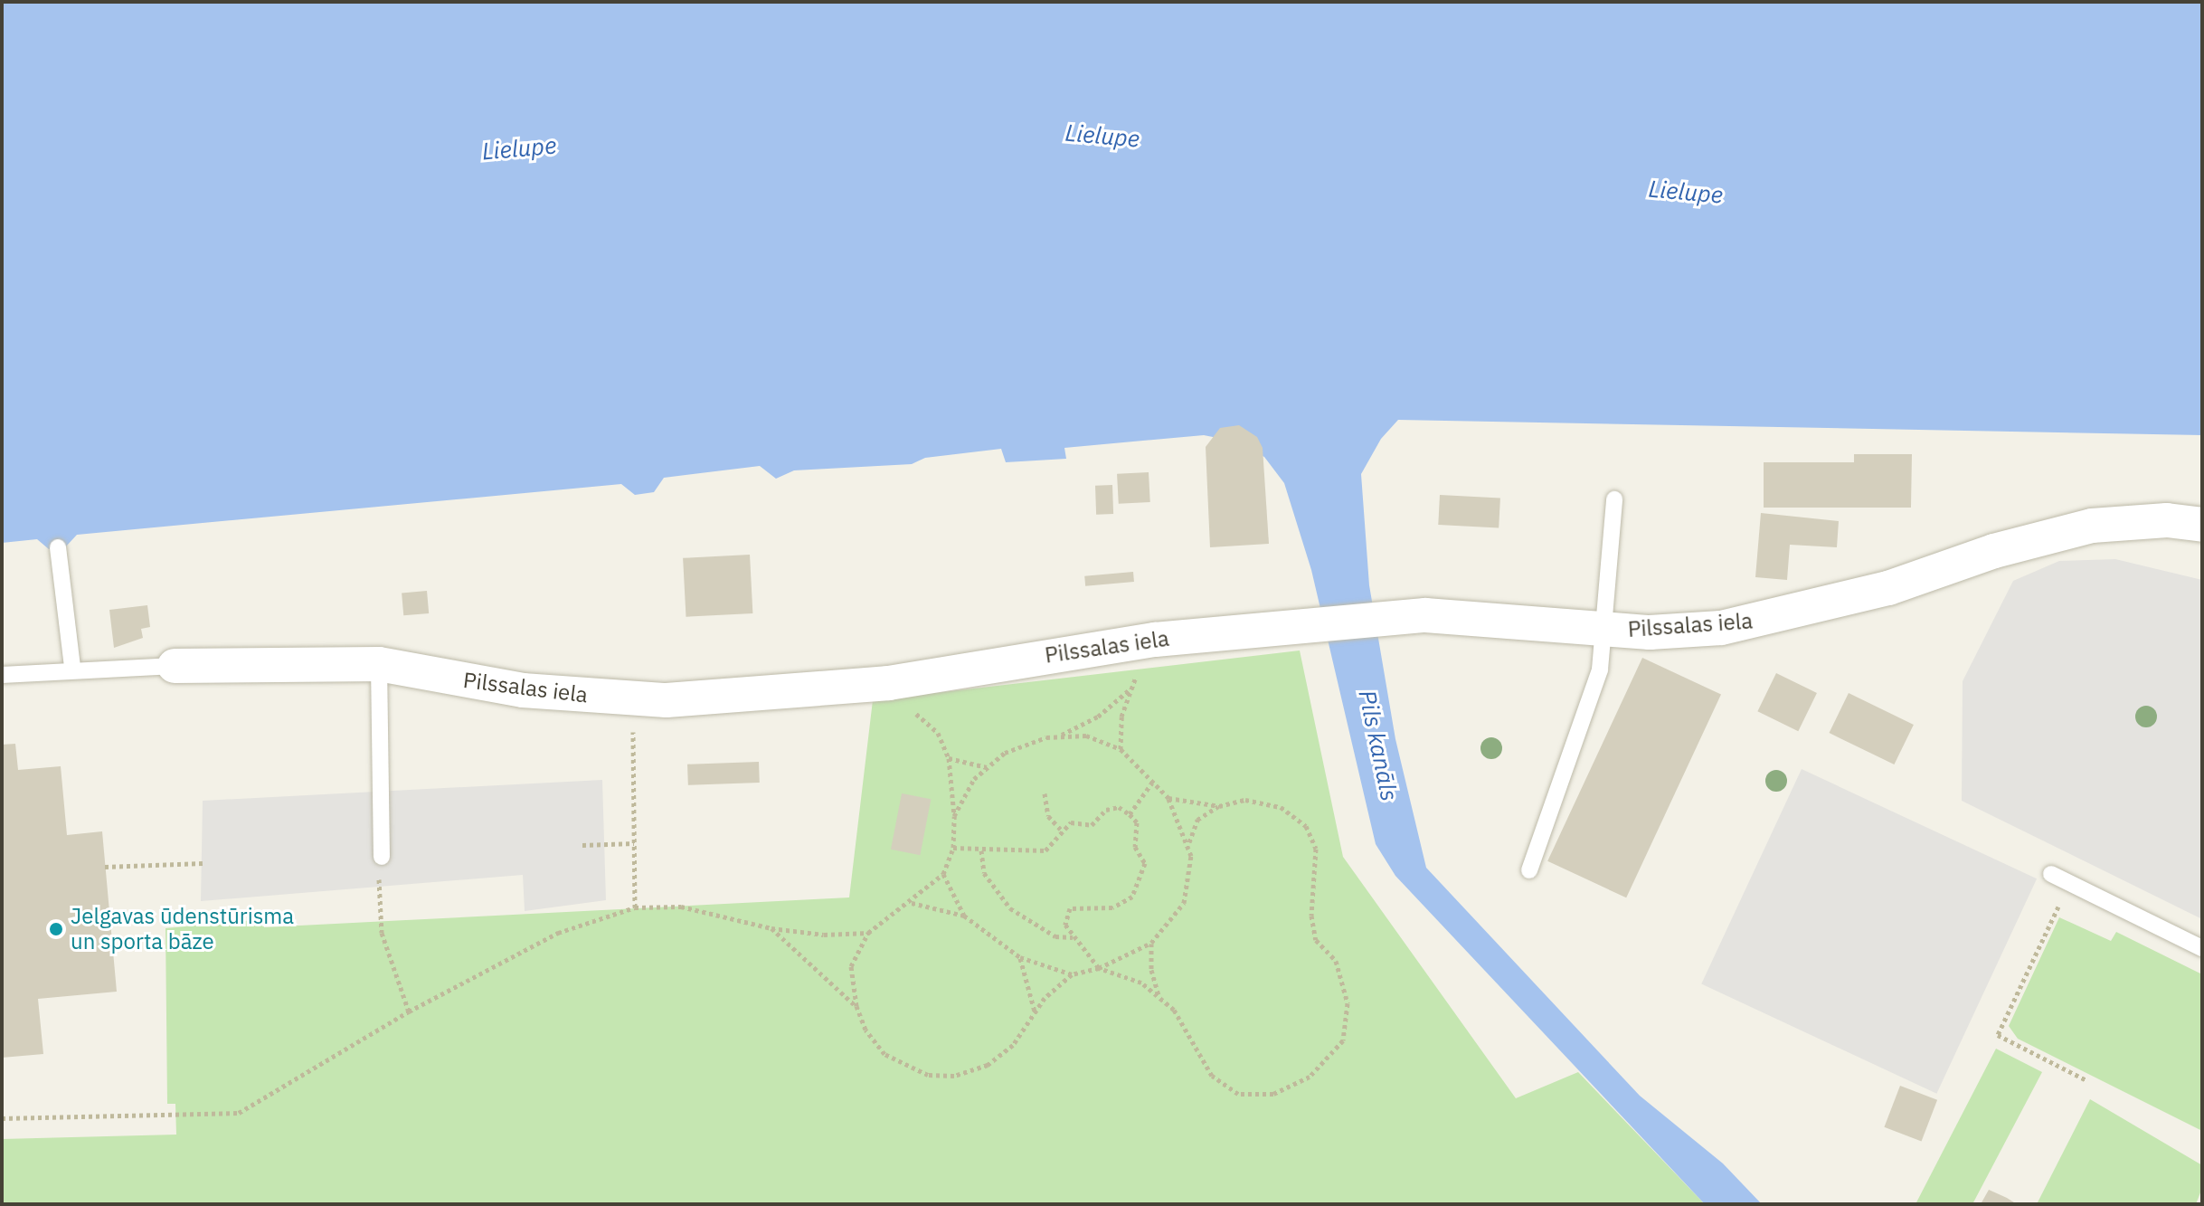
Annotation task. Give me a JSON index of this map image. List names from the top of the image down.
{
  "streets": {
    "street": ["Pilssalas iela"]
  },
  "water": ["Lielupe", "Pils kanāls"],
  "places": ["Jelgavas ūdenstūrisma un sporta bāze"]
}
